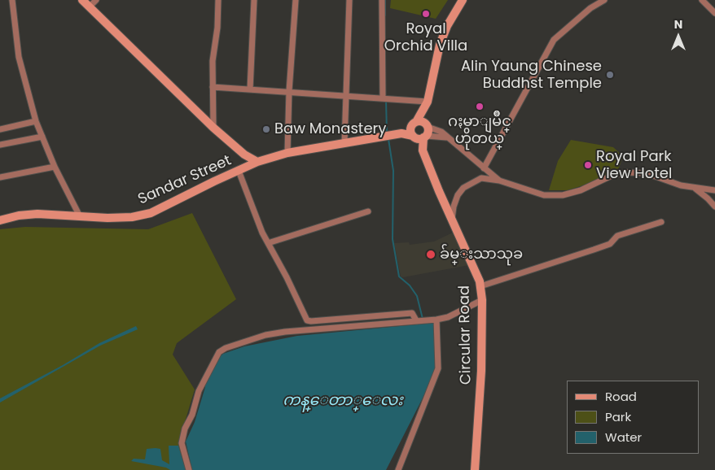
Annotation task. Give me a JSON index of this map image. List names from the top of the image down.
{
  "streets": {
    "street": ["Sandar Street", "Circular Road"]
  },
  "water": ["ကန္ေတာ္ေလး"],
  "places": [
    "Royal Orchid Villa",
    "Alin Yaung Chinese Buddhst Temple",
    "ဂႏမာျမိဳင္ ဟိုတယ္",
    "Baw Monastery",
    "Royal Park View Hotel",
    "ခ်မ္းသာသုခ"
  ],
  "legend": ["Road", "Park", "Water"],
  "north": "top"
}
